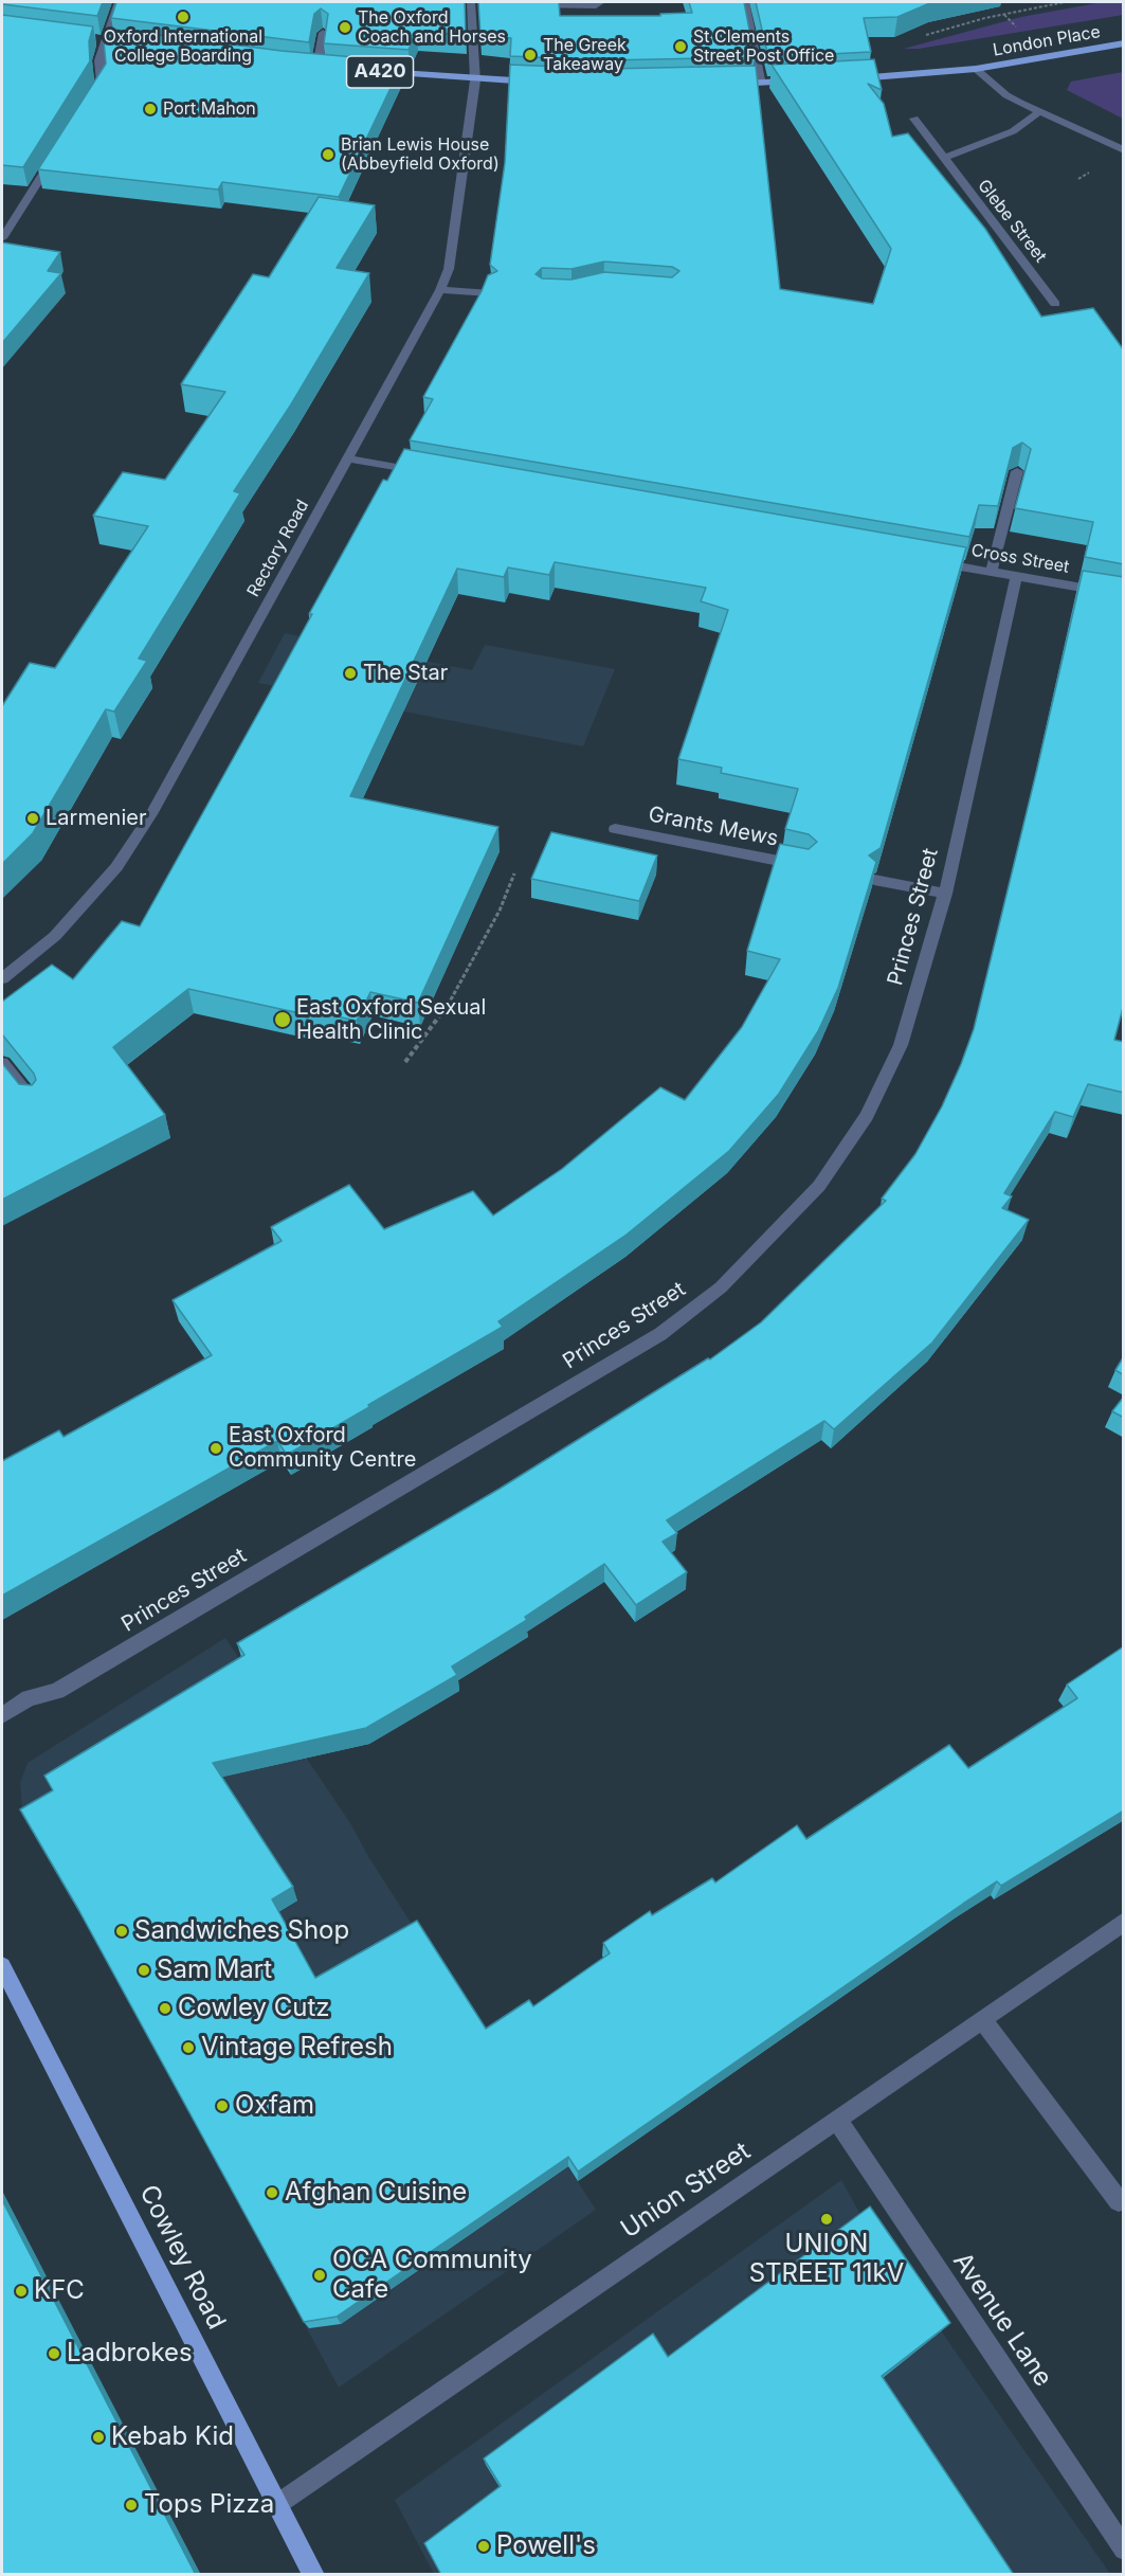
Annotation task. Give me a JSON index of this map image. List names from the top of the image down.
{
  "streets": {
    "main road": ["London Place", "A420", "Cowley Road"],
    "street": [
      "Glebe Street",
      "Rectory Road",
      "Cross Street",
      "Grants Mews",
      "Princes Street",
      "Union Street",
      "Avenue Lane"
    ]
  },
  "crossings": [
    ["A420", "Rectory Road"],
    ["Cross Street", "Princes Street"],
    ["Union Street", "Cowley Road"],
    ["Union Street", "Avenue Lane"]
  ],
  "places": [
    "Oxford International College Boarding",
    "The Oxford Coach and Horses",
    "St Clements Street Post Office",
    "The Greek Takeaway",
    "Port Mahon",
    "Brian Lewis House (Abbeyfield Oxford)",
    "The Star",
    "Larmenier",
    "East Oxford Sexual Health Clinic",
    "East Oxford Community Centre",
    "Sandwiches Shop",
    "Sam Mart",
    "Cowley Cutz",
    "Vintage Refresh",
    "Oxfam",
    "Afghan Cuisine",
    "UNION STREET 11kV",
    "OCA Community Cafe",
    "KFC",
    "Ladbrokes",
    "Kebab Kid",
    "Tops Pizza",
    "Powell's"
  ]
}
